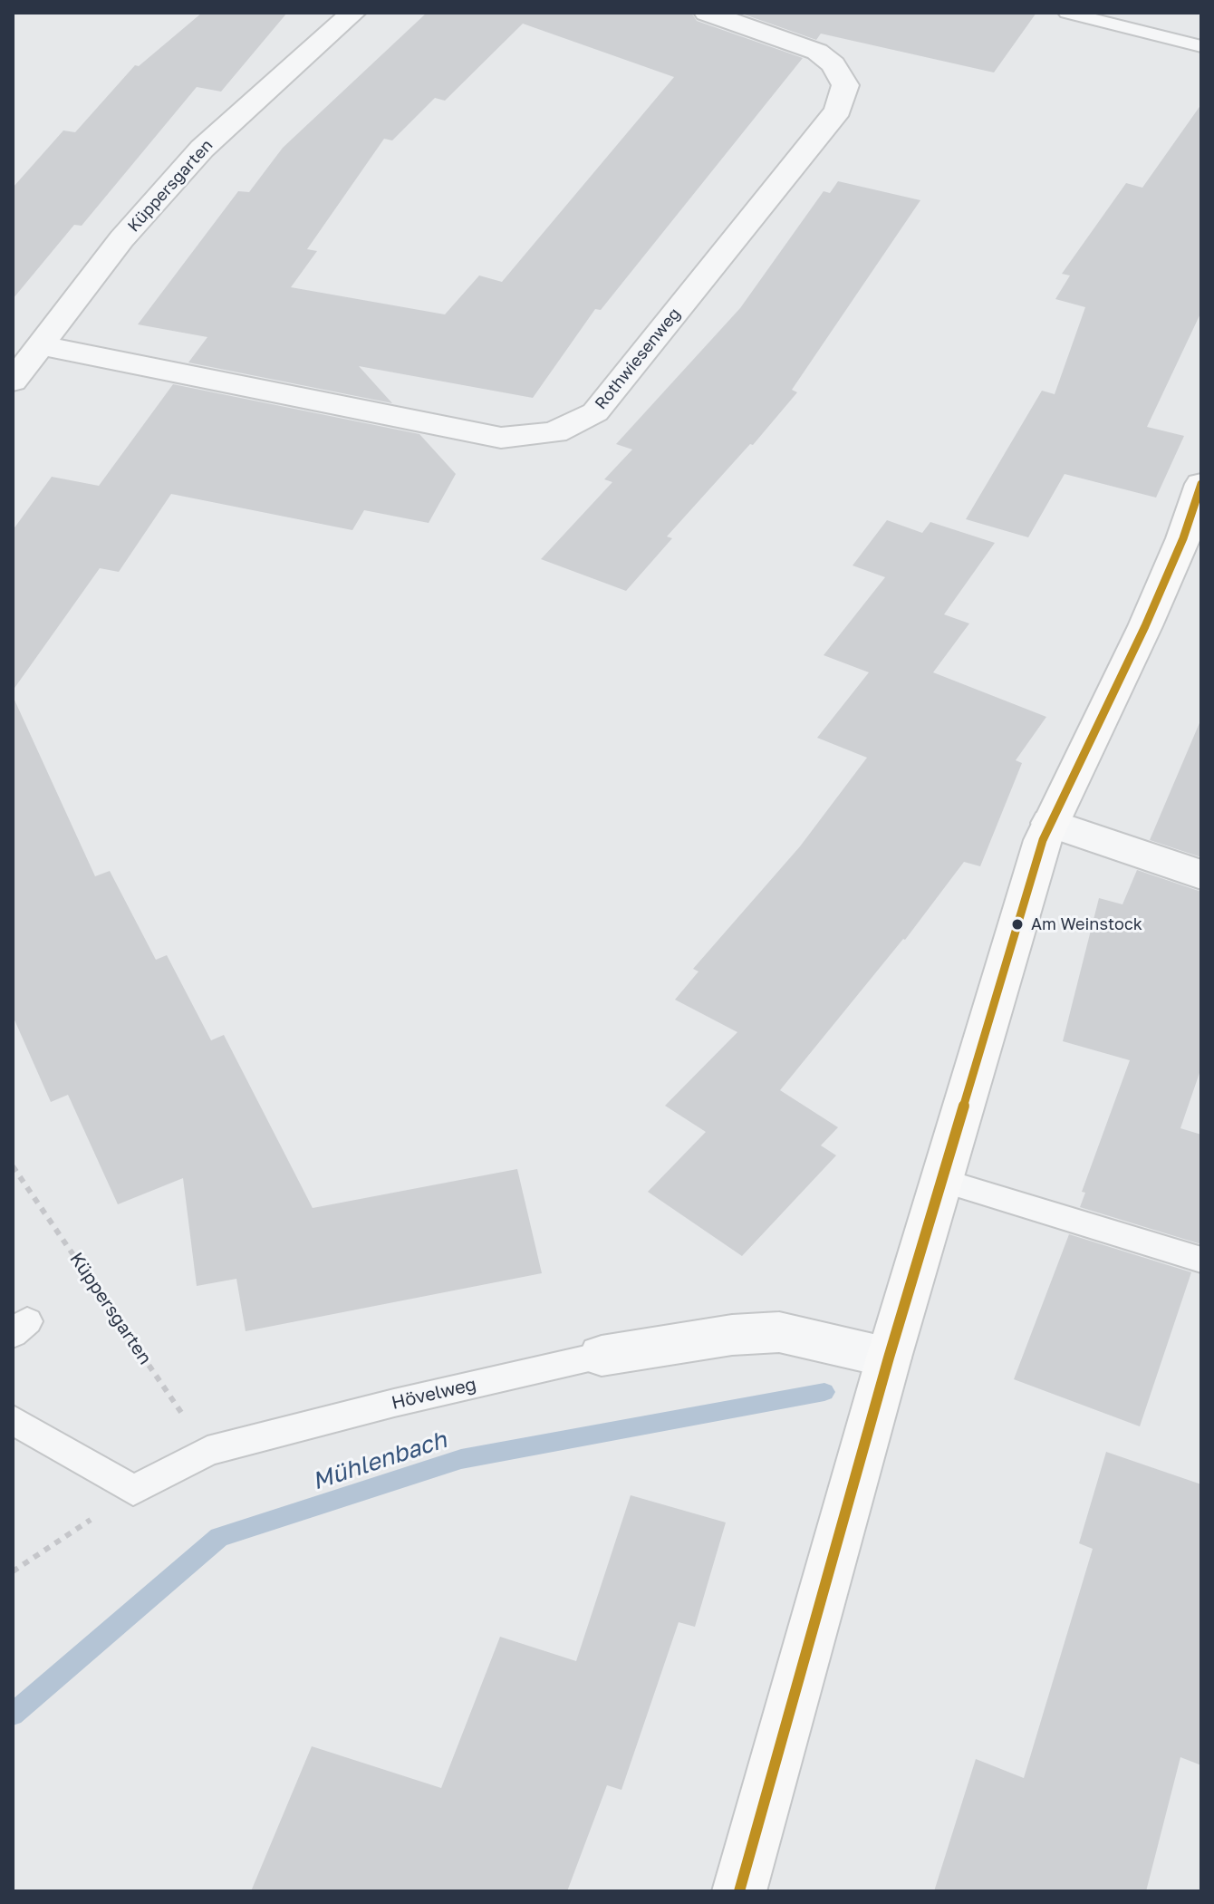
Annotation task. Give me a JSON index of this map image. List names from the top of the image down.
{
  "streets": {
    "street": ["Küppersgarten", "Rothwiesenweg", "Hövelweg"]
  },
  "crossings": [
    ["Küppersgarten", "Rothwiesenweg"],
    ["Küppersgarten", "Hövelweg"]
  ],
  "water": ["Mühlenbach"],
  "places": ["Am Weinstock"]
}
